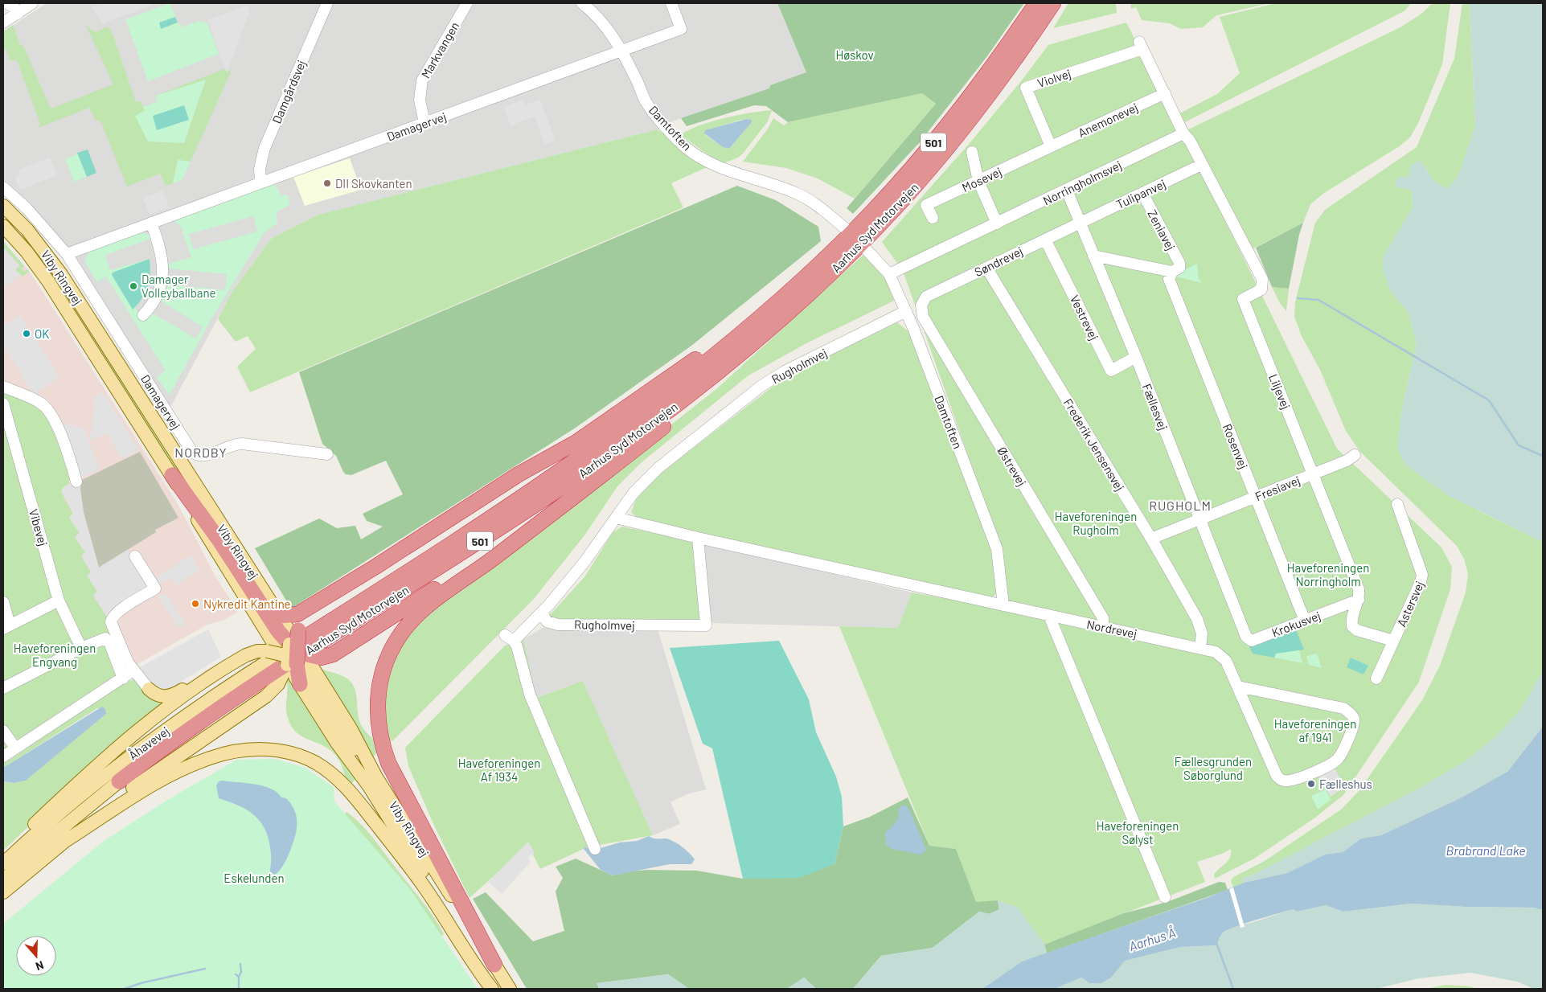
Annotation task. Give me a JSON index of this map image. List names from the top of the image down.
{
  "streets": {
    "highway": ["501", "Aarhus Syd Motorvejen"],
    "main road": ["Viby Ringvej", "Åhavevej"],
    "street": [
      "Markvangen",
      "Violvej",
      "Damgårdsvej",
      "Anemonevej",
      "Damagervej",
      "Damtoften",
      "Mosevej",
      "Norringholmsvej",
      "Tulipanvej",
      "Zeniavej",
      "Søndrevej",
      "Vestrevej",
      "Rugholmvej",
      "Liljevej",
      "Fællesvej",
      "Frederik Jensensvej",
      "Rosenvej",
      "Østrevej",
      "Fresiavej",
      "Vibevej",
      "Astersvej",
      "Krokusvej",
      "Nordrevej"
    ]
  },
  "crossings": [
    ["Markvangen", "Damagervej"],
    ["Violvej", "Anemonevej"],
    ["Violvej", "Mosevej"],
    ["Damgårdsvej", "Damagervej"],
    ["Anemonevej", "Mosevej"],
    ["Damagervej", "Damtoften"],
    ["Damtoften", "Norringholmsvej"],
    ["Damtoften", "Rugholmvej"],
    ["Damtoften", "Nordrevej"],
    ["Norringholmsvej", "Liljevej"],
    ["Norringholmsvej", "Fællesvej"],
    ["Tulipanvej", "Zeniavej"],
    ["Tulipanvej", "Søndrevej"],
    ["Tulipanvej", "Liljevej"],
    ["Tulipanvej", "Fællesvej"],
    ["Aarhus Syd Motorvejen", "Viby Ringvej"],
    ["Aarhus Syd Motorvejen", "Åhavevej"],
    ["Zeniavej", "Rosenvej"],
    ["Søndrevej", "Vestrevej"],
    ["Søndrevej", "Fællesvej"],
    ["Søndrevej", "Frederik Jensensvej"],
    ["Søndrevej", "Østrevej"],
    ["Viby Ringvej", "Åhavevej"],
    ["Vestrevej", "Fællesvej"],
    ["Liljevej", "Fresiavej"],
    ["Liljevej", "Krokusvej"],
    ["Fællesvej", "Fresiavej"],
    ["Fællesvej", "Krokusvej"],
    ["Frederik Jensensvej", "Fresiavej"],
    ["Frederik Jensensvej", "Nordrevej"],
    ["Rosenvej", "Fresiavej"],
    ["Rosenvej", "Krokusvej"],
    ["Østrevej", "Nordrevej"]
  ],
  "districts": ["NORDBY", "RUGHOLM"],
  "water": ["Brabrand Lake", "Aarhus Å"],
  "parks": [
    "Høskov",
    "Haveforeningen Rugholm",
    "Haveforeningen Norringholm",
    "Haveforeningen Engvang",
    "Haveforeningen af 1941",
    "Fællesgrunden Søborglund",
    "Haveforeningen Af 1934",
    "Haveforeningen Sølyst",
    "Eskelunden"
  ],
  "places": [
    "DII Skovkanten",
    "Damager Volleyballbane",
    "OK",
    "Nykredit Kantine",
    "Fælleshus"
  ],
  "north": "bottom"
}
